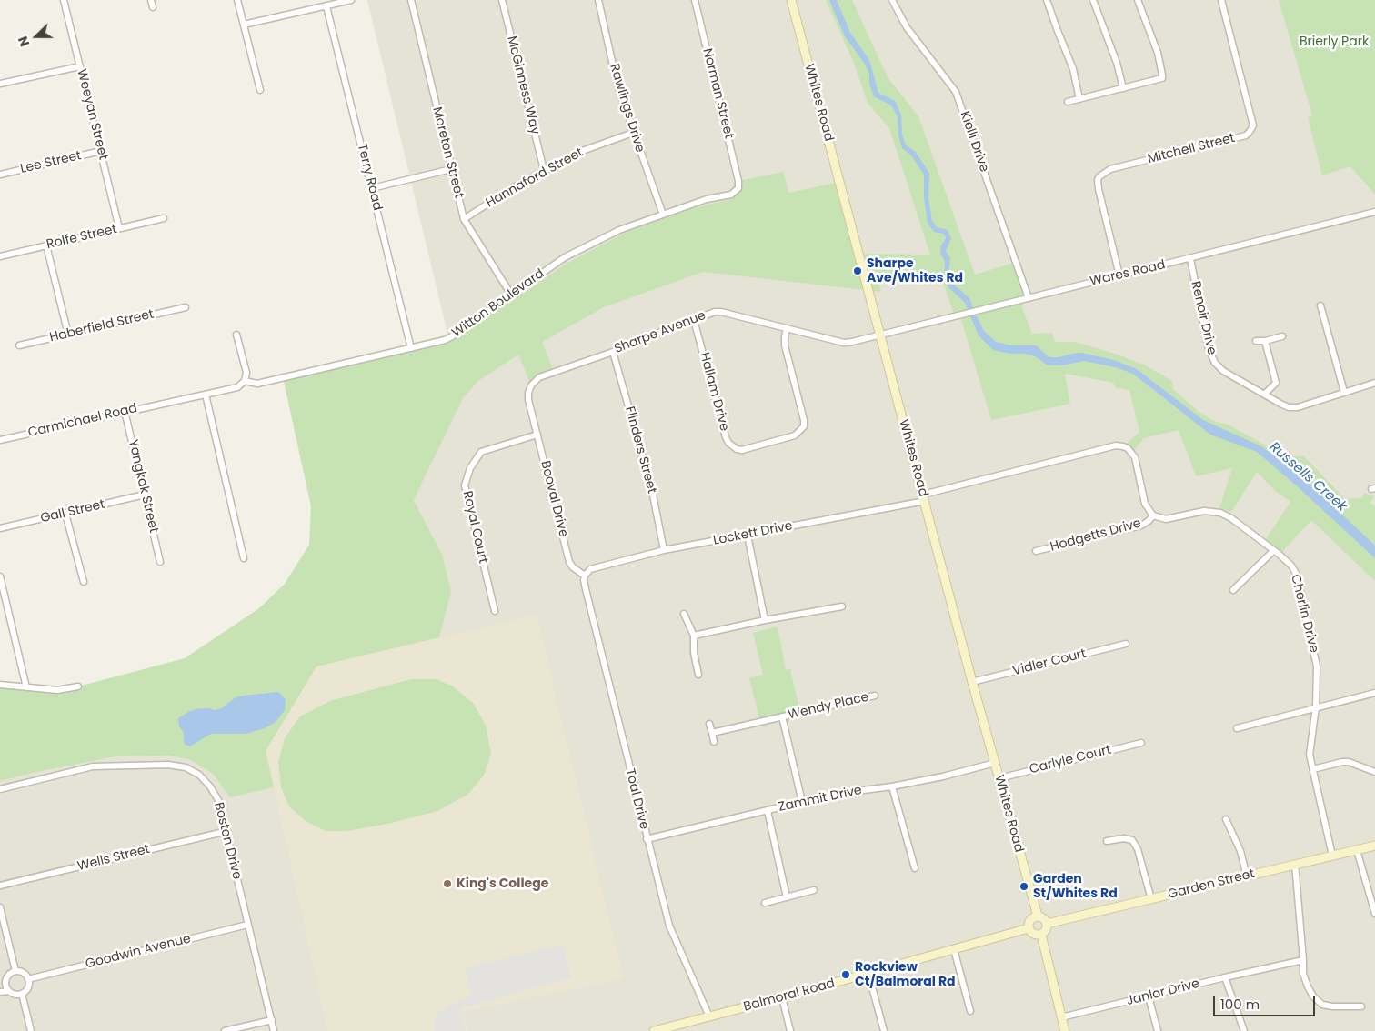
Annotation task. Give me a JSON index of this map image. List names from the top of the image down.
{
  "streets": {
    "street": [
      "McGinness Way",
      "Norman Street",
      "Whites Road",
      "Rawlings Drive",
      "Weeyan Street",
      "Kielli Drive",
      "Mitchell Street",
      "Moreton Street",
      "Lee Street",
      "Terry Road",
      "Hannaford Street",
      "Rolfe Street",
      "Wares Road",
      "Witton Boulevard",
      "Renoir Drive",
      "Haberfield Street",
      "Sharpe Avenue",
      "Hallam Drive",
      "Carmichael Road",
      "Flinders Street",
      "Yangkak Street",
      "Booval Drive",
      "Gall Street",
      "Royal Court",
      "Lockett Drive",
      "Hodgetts Drive",
      "Cherlin Drive",
      "Vidler Court",
      "Wendy Place",
      "Carlyle Court",
      "Toal Drive",
      "Zammit Drive",
      "Boston Drive",
      "Wells Street",
      "Garden Street",
      "Goodwin Avenue",
      "Janlor Drive",
      "Balmoral Road"
    ]
  },
  "crossings": [
    ["McGinness Way", "Hannaford Street"],
    ["Norman Street", "Witton Boulevard"],
    ["Whites Road", "Wares Road"],
    ["Whites Road", "Sharpe Avenue"],
    ["Whites Road", "Lockett Drive"],
    ["Whites Road", "Vidler Court"],
    ["Whites Road", "Carlyle Court"],
    ["Whites Road", "Zammit Drive"],
    ["Whites Road", "Garden Street"],
    ["Whites Road", "Balmoral Road"],
    ["Rawlings Drive", "Hannaford Street"],
    ["Rawlings Drive", "Witton Boulevard"],
    ["Weeyan Street", "Lee Street"],
    ["Weeyan Street", "Rolfe Street"],
    ["Kielli Drive", "Wares Road"],
    ["Mitchell Street", "Wares Road"],
    ["Moreton Street", "Hannaford Street"],
    ["Moreton Street", "Witton Boulevard"],
    ["Terry Road", "Witton Boulevard"],
    ["Wares Road", "Renoir Drive"],
    ["Wares Road", "Sharpe Avenue"],
    ["Witton Boulevard", "Carmichael Road"],
    ["Sharpe Avenue", "Hallam Drive"],
    ["Sharpe Avenue", "Flinders Street"],
    ["Sharpe Avenue", "Booval Drive"],
    ["Carmichael Road", "Yangkak Street"],
    ["Flinders Street", "Lockett Drive"],
    ["Yangkak Street", "Gall Street"],
    ["Booval Drive", "Royal Court"],
    ["Booval Drive", "Lockett Drive"],
    ["Booval Drive", "Toal Drive"],
    ["Lockett Drive", "Toal Drive"],
    ["Hodgetts Drive", "Cherlin Drive"],
    ["Cherlin Drive", "Garden Street"],
    ["Wendy Place", "Zammit Drive"],
    ["Toal Drive", "Zammit Drive"],
    ["Toal Drive", "Balmoral Road"],
    ["Boston Drive", "Wells Street"],
    ["Boston Drive", "Goodwin Avenue"],
    ["Garden Street", "Balmoral Road"]
  ],
  "water": ["Russells Creek"],
  "parks": ["Brierly Park"],
  "places": [
    "Sharpe Ave/Whites Rd",
    "King's College",
    "Garden St/Whites Rd",
    "Rockview Ct/Balmoral Rd"
  ],
  "scale_bar": "100 m",
  "north": "left"
}
